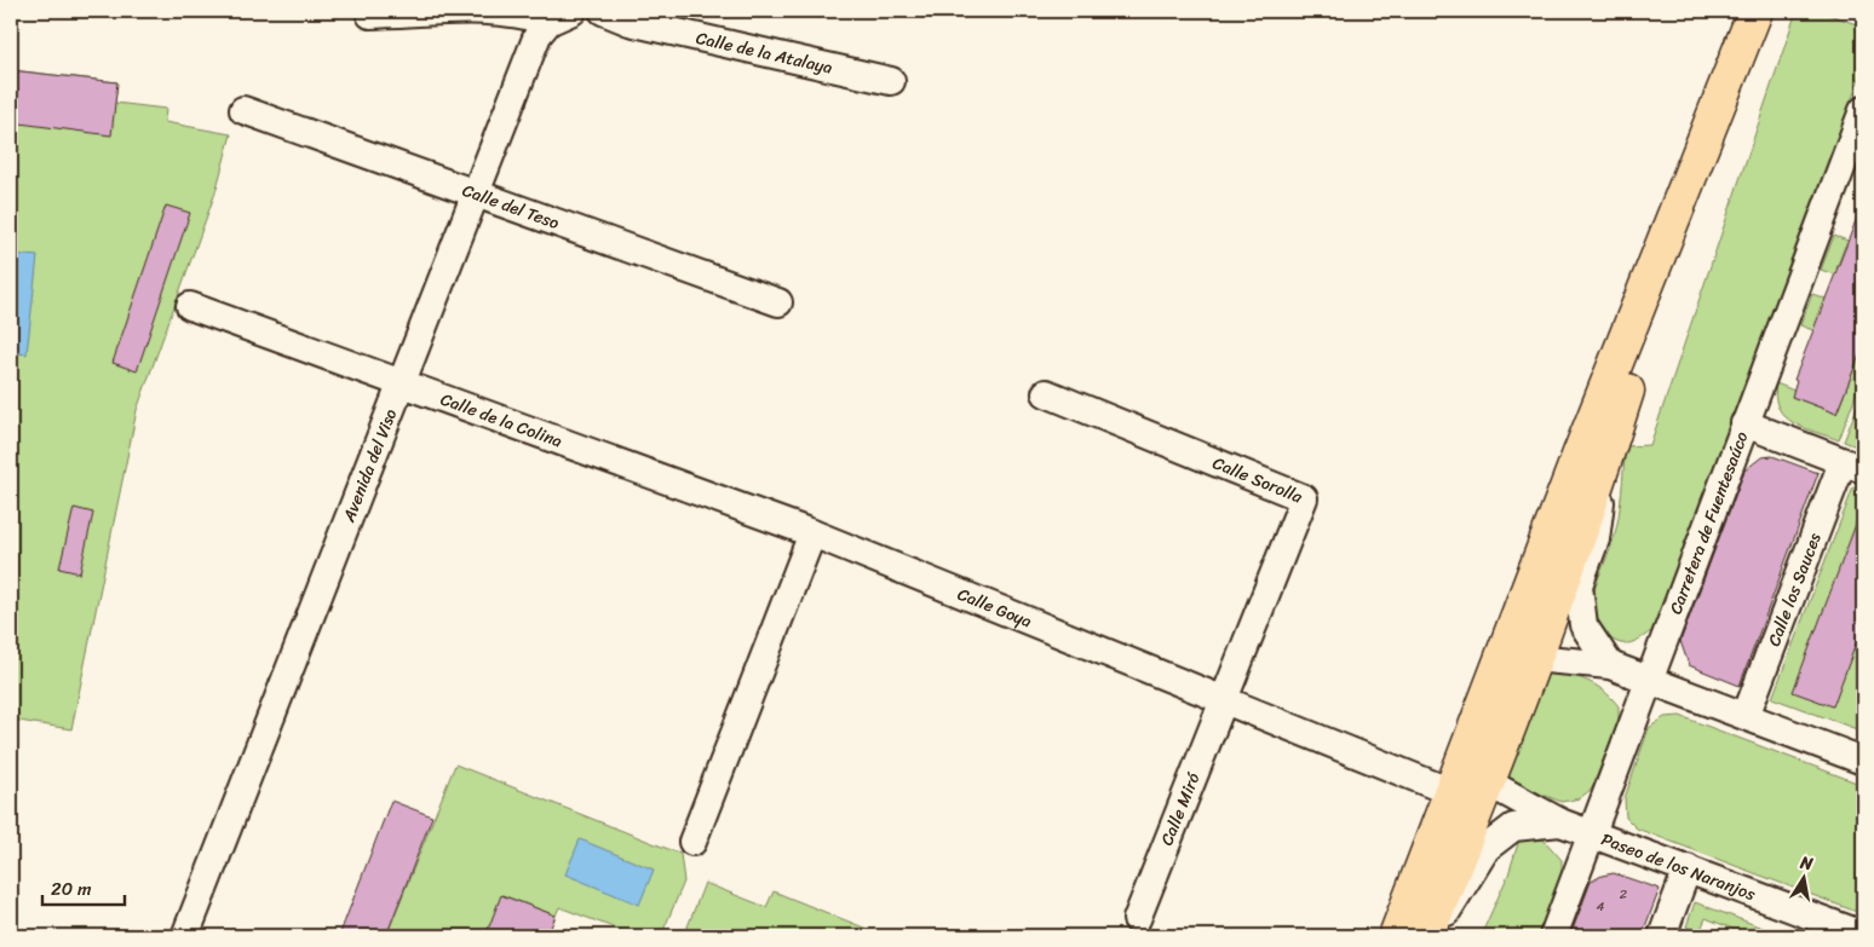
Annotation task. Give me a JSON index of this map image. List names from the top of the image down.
{
  "streets": {
    "street": [
      "Calle de la Atalaya",
      "Calle del Teso",
      "Calle de la Colina",
      "Avenida del Viso",
      "Calle Sorolla",
      "Carretera de Fuentesaúco",
      "Calle los Sauces",
      "Calle Goya",
      "Calle Miró",
      "Paseo de los Naranjos"
    ]
  },
  "crossings": [
    ["Calle del Teso", "Avenida del Viso"],
    ["Calle de la Colina", "Avenida del Viso"],
    ["Calle de la Colina", "Calle Goya"],
    ["Calle Sorolla", "Calle Goya"],
    ["Calle Sorolla", "Calle Miró"],
    ["Carretera de Fuentesaúco", "Paseo de los Naranjos"],
    ["Calle Goya", "Calle Miró"],
    ["Calle Goya", "Paseo de los Naranjos"]
  ],
  "house_numbers": ["2", "4"],
  "scale_bar": "20 m",
  "north": "top"
}
